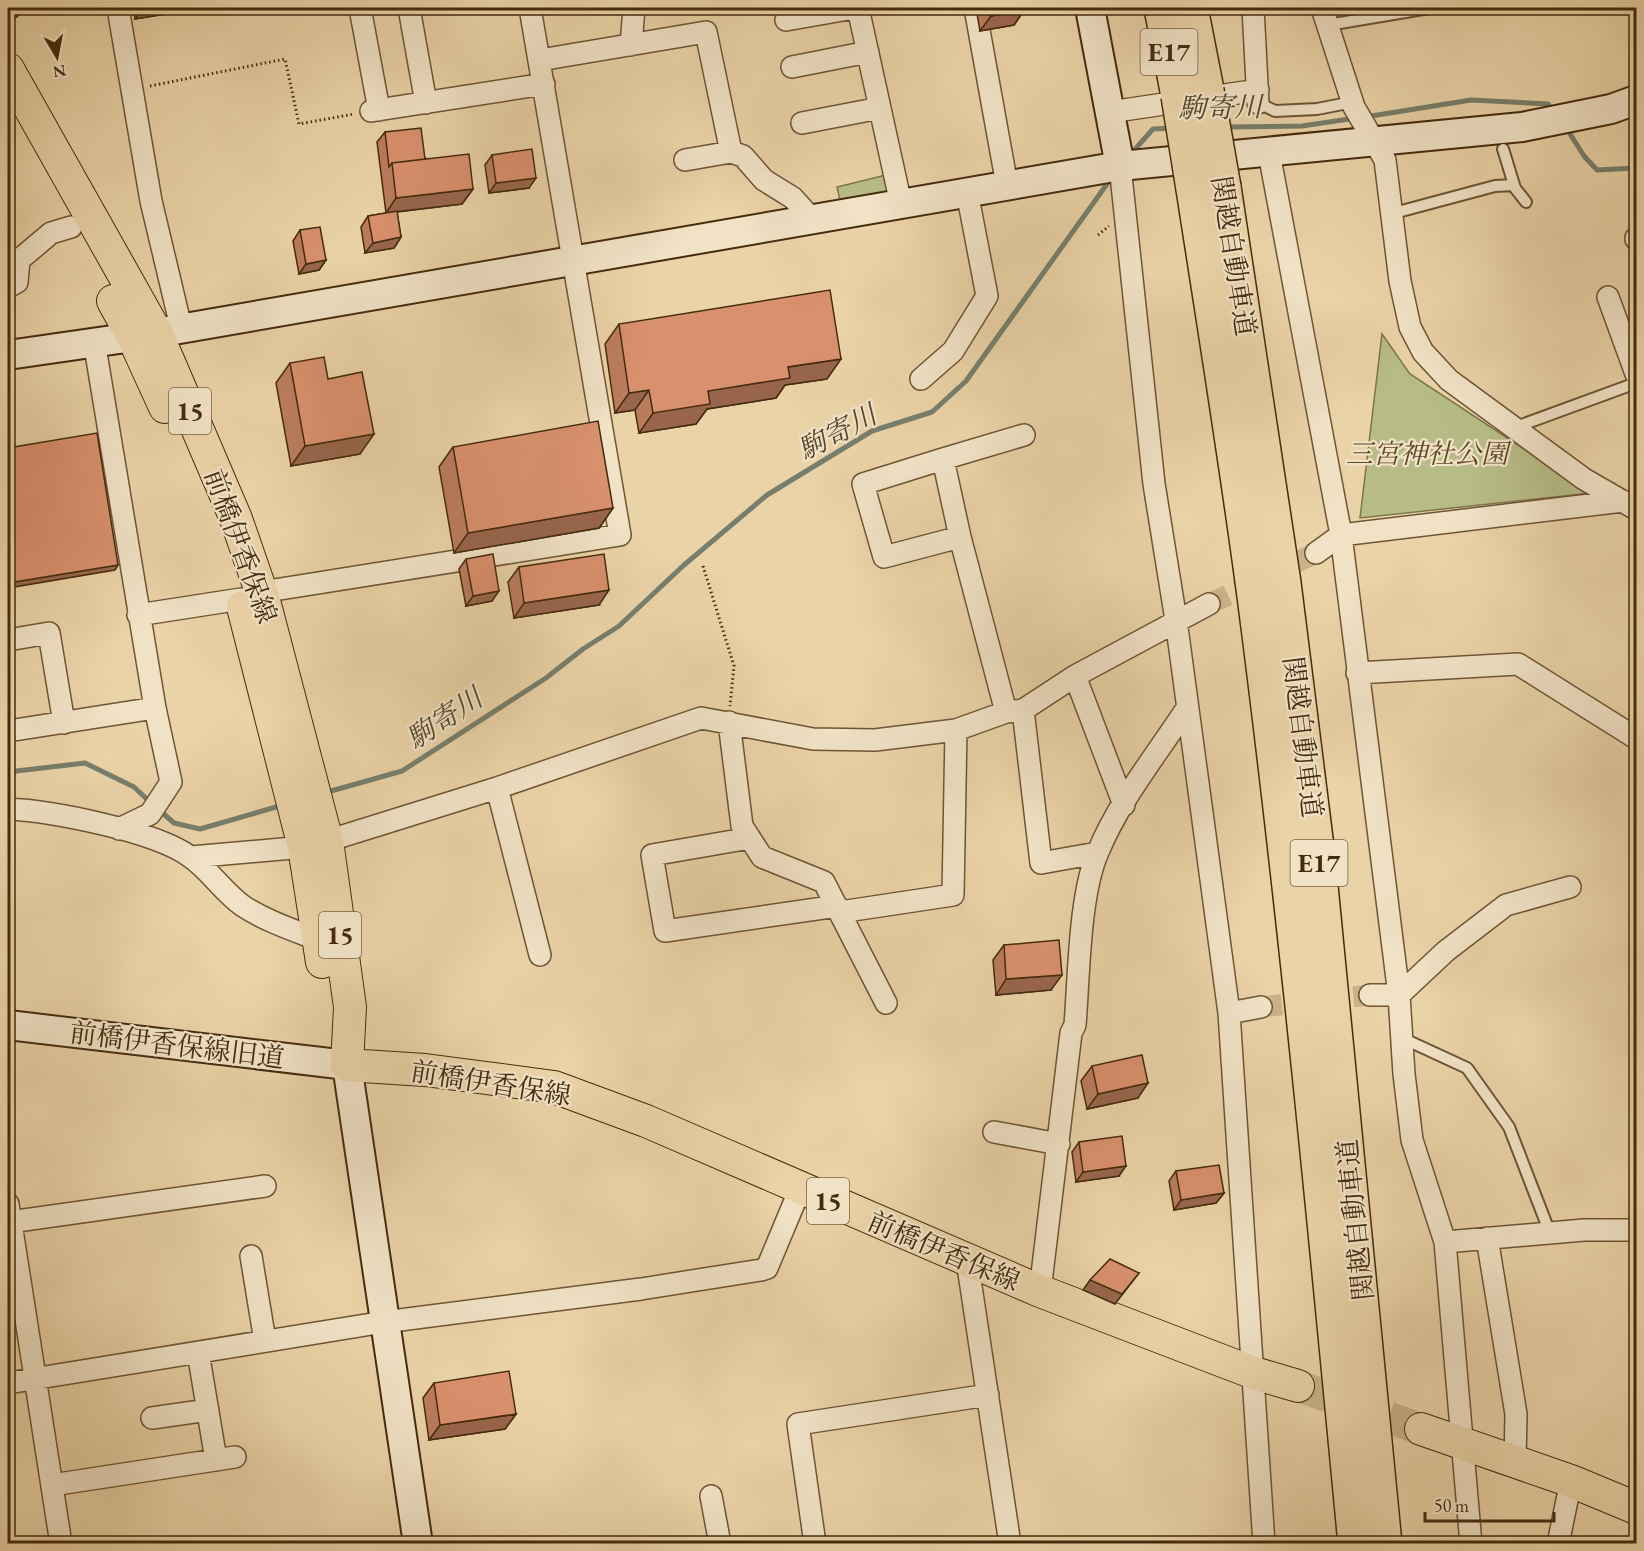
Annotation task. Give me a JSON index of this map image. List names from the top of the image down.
{
  "streets": {
    "highway": ["E17", "関越自動車道"],
    "main road": ["15", "前橋伊香保線"],
    "street": ["前橋伊香保線旧道"]
  },
  "crossings": [
    ["前橋伊香保線", "前橋伊香保線旧道"]
  ],
  "water": ["駒寄川"],
  "parks": ["三宮神社公園"],
  "scale_bar": "50 m",
  "north": "bottom"
}
